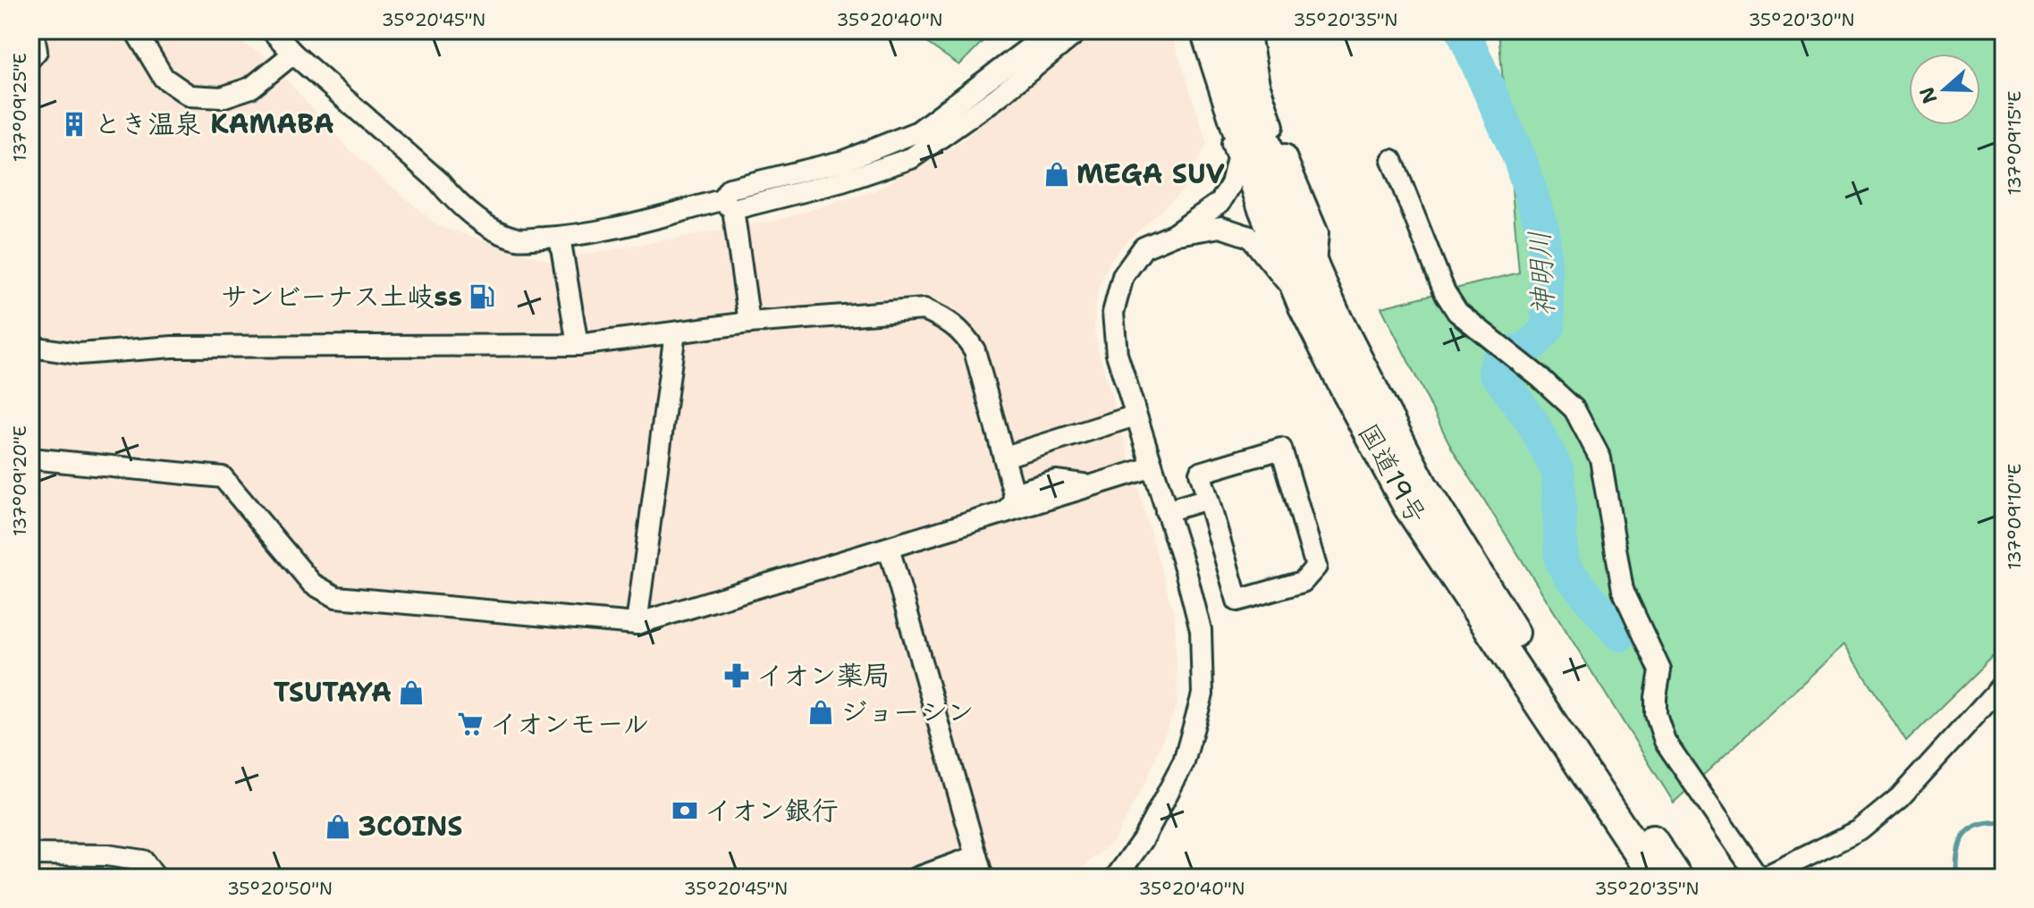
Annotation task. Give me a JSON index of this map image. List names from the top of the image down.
{
  "streets": {
    "highway": ["国道19号"]
  },
  "water": ["神明川"],
  "places": {
    "building": ["とき温泉 KAMABA"],
    "shop": [
      "MEGA SUV",
      "TSUTAYA",
      "ジョーシン",
      "3COINS"
    ],
    "fuel station": ["サンビーナス土岐ss"],
    "pharmacy": ["イオン薬局"],
    "supermarket": ["イオンモール"],
    "bank": ["イオン銀行"]
  },
  "north": "left",
  "coordinates": [
    "35°20'45\"N",
    "35°20'40\"N",
    "35°20'35\"N",
    "35°20'30\"N",
    "137°09'25\"E",
    "137°09'15\"E",
    "137°09'20\"E",
    "137°09'10\"E",
    "35°20'50\"N"
  ]
}
